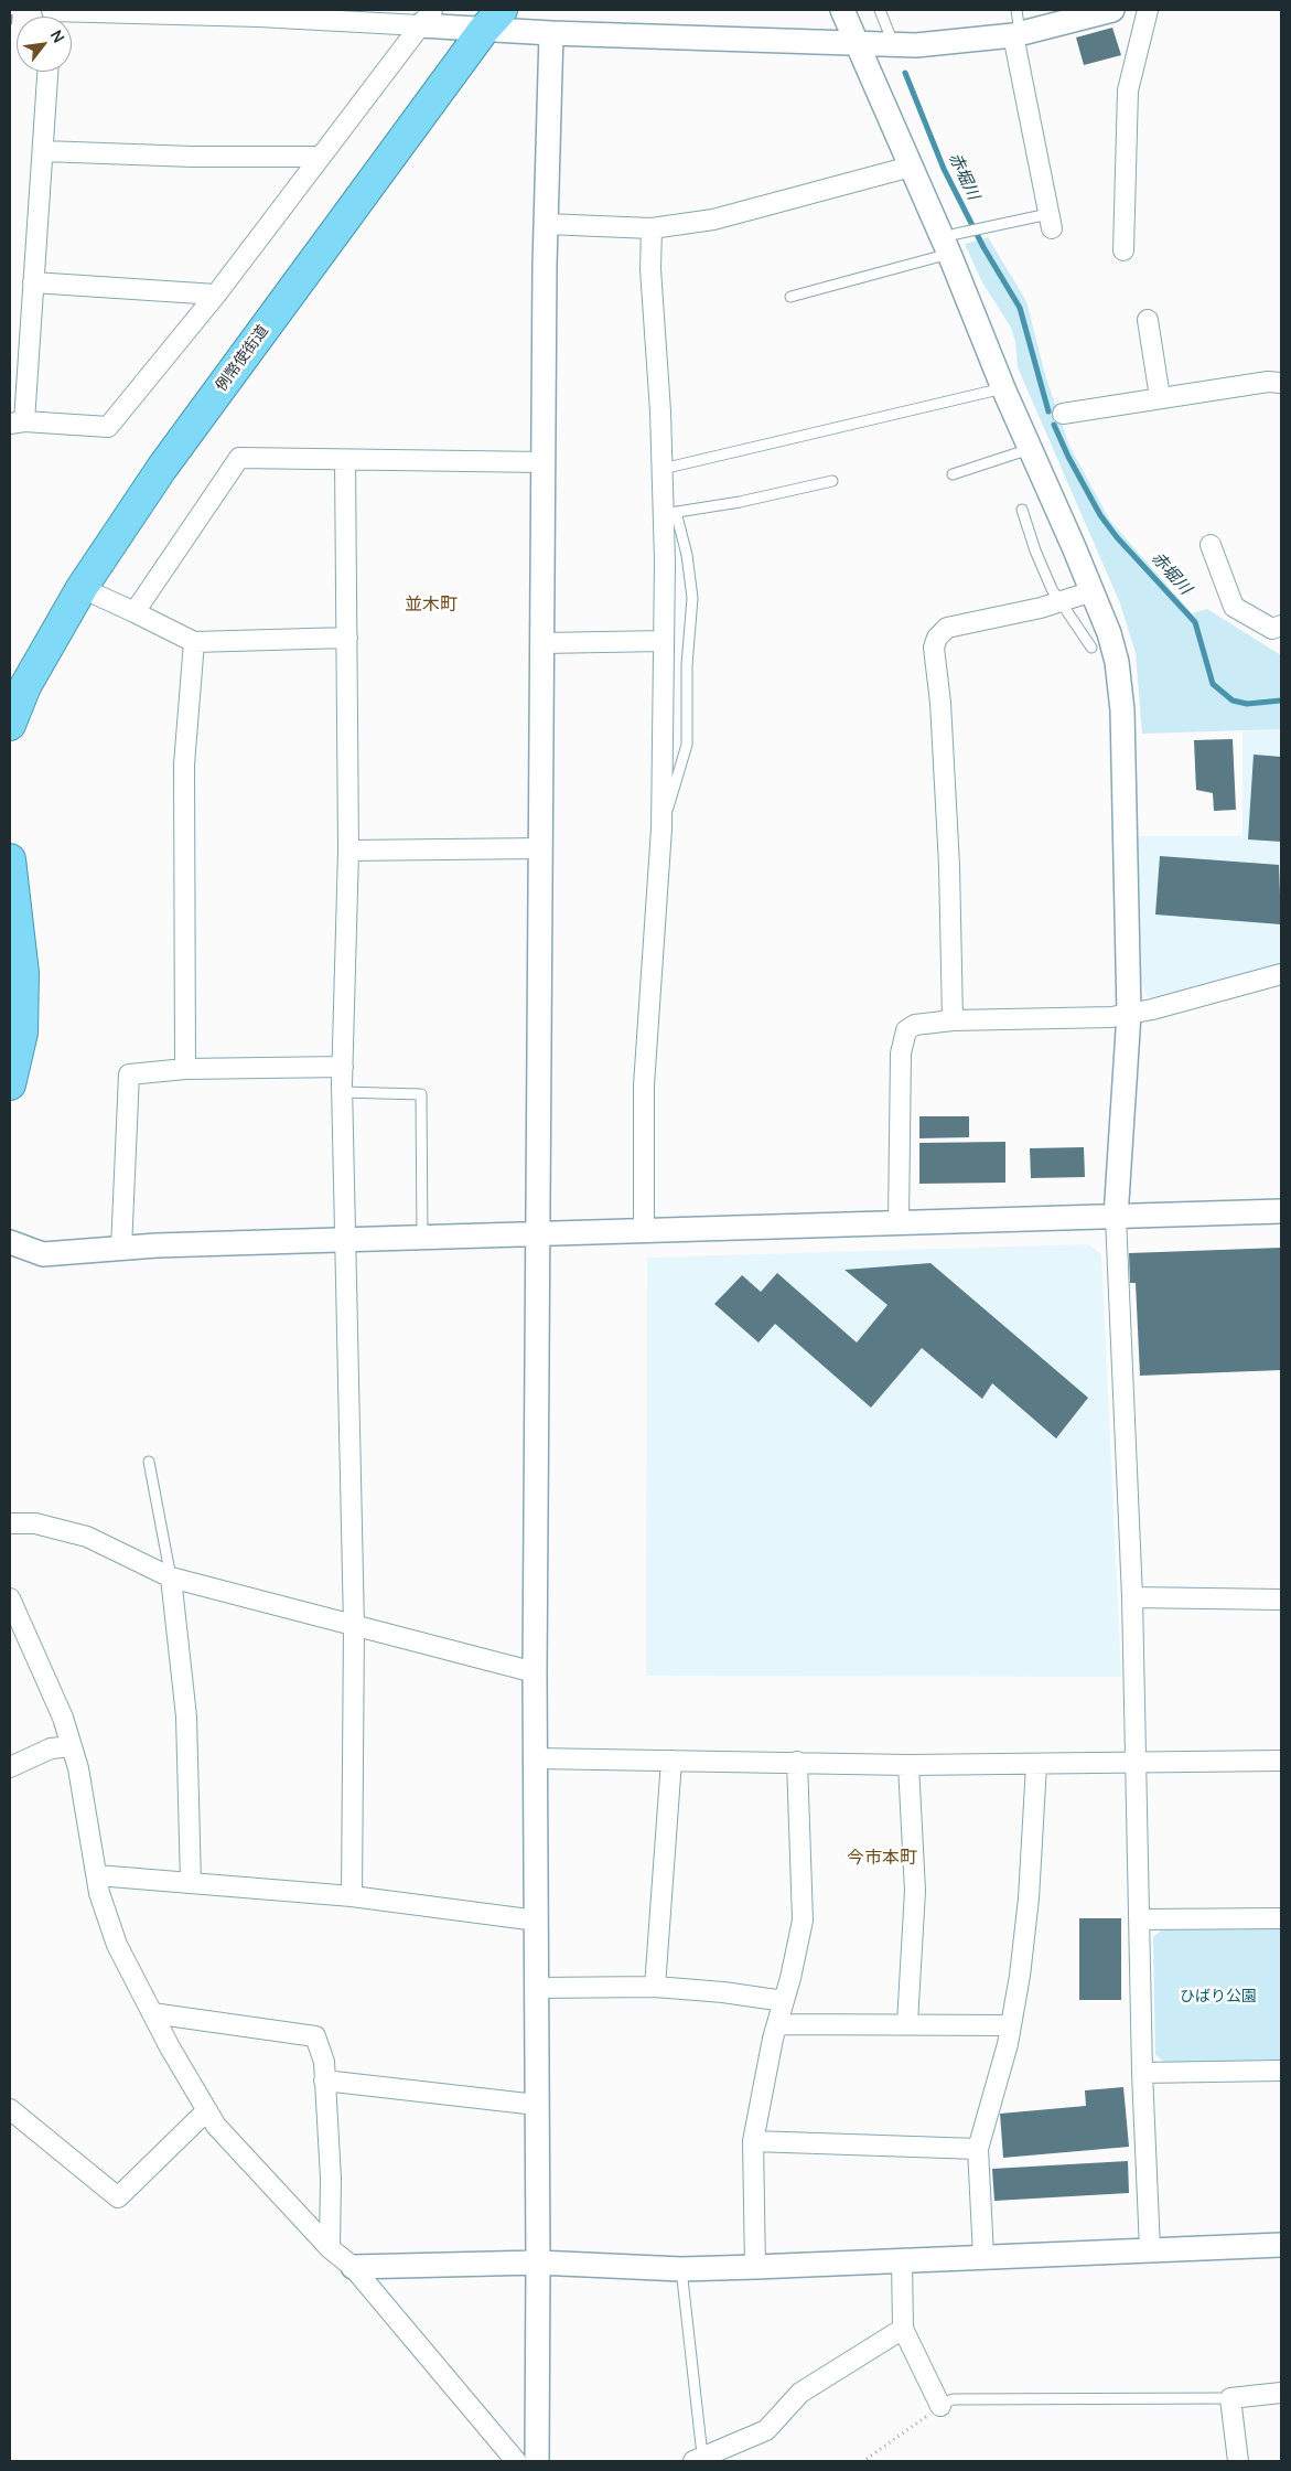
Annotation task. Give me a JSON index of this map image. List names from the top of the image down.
{
  "streets": {
    "highway": ["例幣使街道"]
  },
  "districts": ["並木町", "今市本町"],
  "water": ["赤堀川"],
  "parks": ["ひばり公園"],
  "north": "top right"
}
